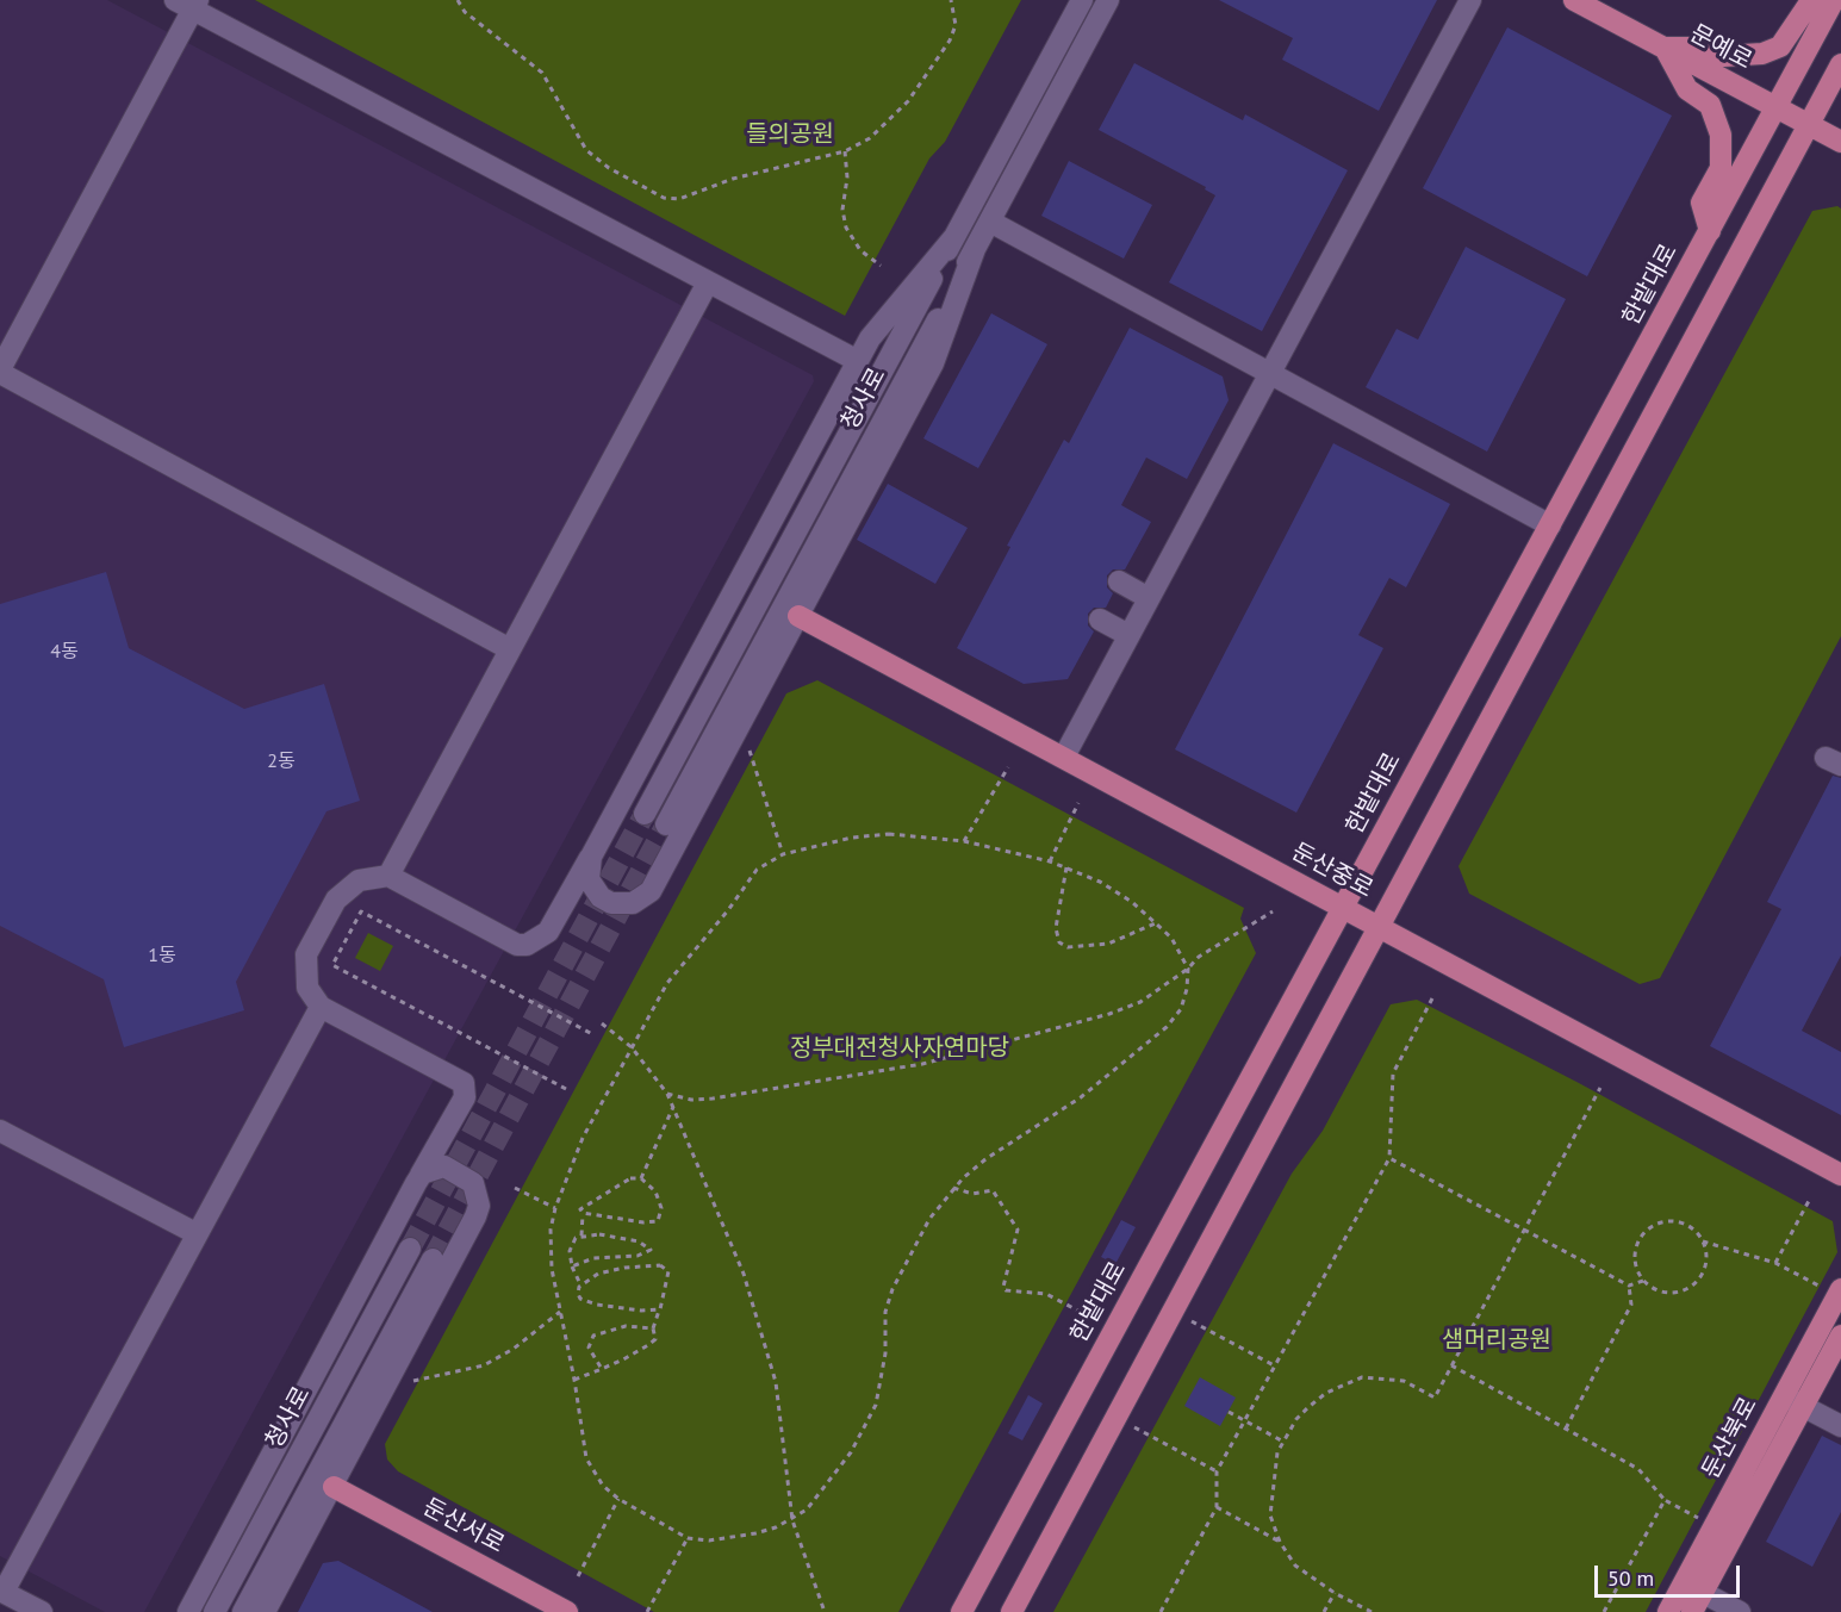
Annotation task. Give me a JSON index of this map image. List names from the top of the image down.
{
  "streets": {
    "main road": [
      "문예로",
      "한밭대로",
      "둔산중로",
      "둔산북로",
      "둔산서로"
    ],
    "street": ["청사로"]
  },
  "crossings": [
    ["문예로", "한밭대로"],
    ["한밭대로", "둔산중로"]
  ],
  "parks": ["들의공원", "정부대전청사자연마당", "샘머리공원"],
  "house_numbers": ["4동", "2동", "1동"],
  "scale_bar": "50 m"
}
